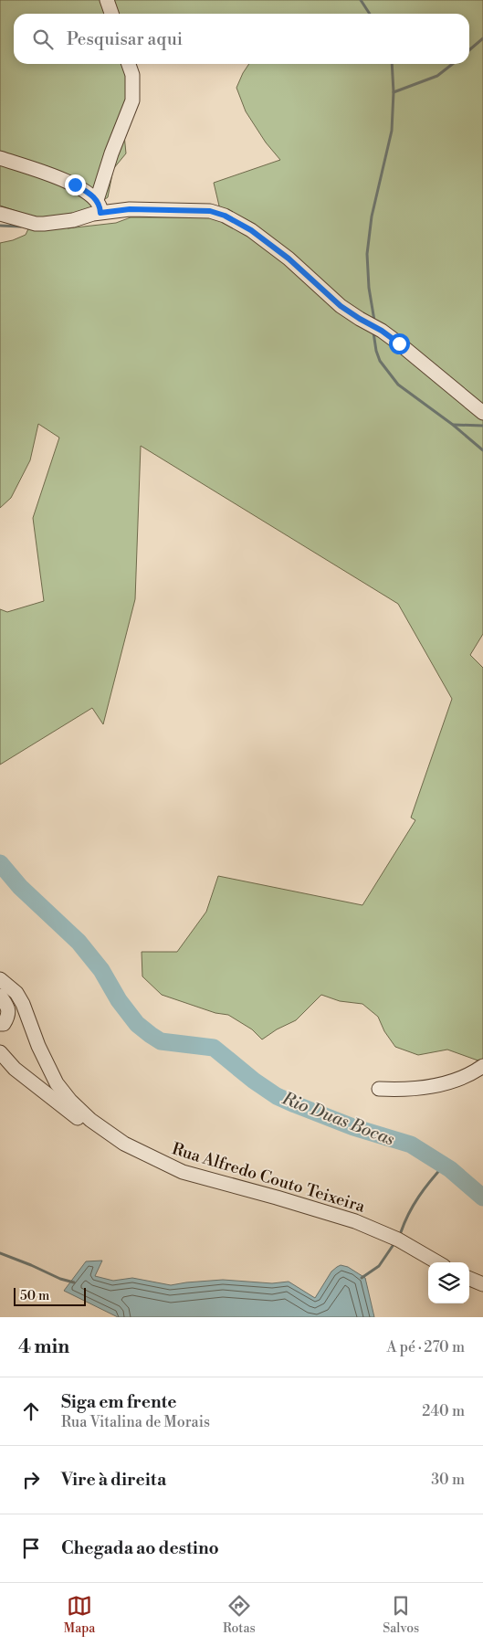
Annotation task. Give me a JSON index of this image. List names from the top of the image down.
{
  "streets": {
    "street": ["Rua Alfredo Couto Teixeira"]
  },
  "water": ["Rio Duas Bocas"],
  "scale_bar": "50 m",
  "page": {
    "search": "Pesquisar aqui",
    "scale": "50 m",
    "heading": ["4 min", "A pé · 270 m"],
    "list": [
      ["Siga em frente", "Rua Vitalina de Morais", "240 m"],
      ["Vire à direita", "30 m"],
      "Chegada ao destino"
    ],
    "nav": ["Mapa", "Rotas", "Salvos"]
  }
}
